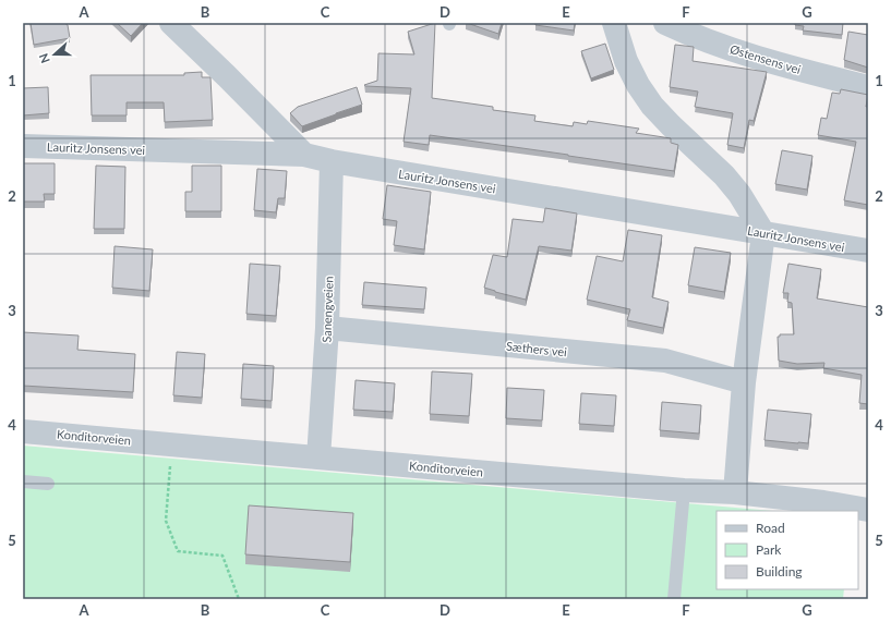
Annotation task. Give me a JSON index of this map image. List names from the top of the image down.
{
  "streets": {
    "street": [
      "Østensens vei",
      "Lauritz Jonsens vei",
      "Sanengveien",
      "Sæthers vei",
      "Konditorveien"
    ]
  },
  "crossings": [
    ["Lauritz Jonsens vei", "Sanengveien"],
    ["Sanengveien", "Sæthers vei"],
    ["Sanengveien", "Konditorveien"]
  ],
  "legend": ["Road", "Park", "Building"],
  "north": "left",
  "grid": {
    "columns": [
      "A",
      "B",
      "C",
      "D",
      "E",
      "F",
      "G"
    ],
    "rows": [
      "1",
      "2",
      "3",
      "4",
      "5"
    ]
  }
}
